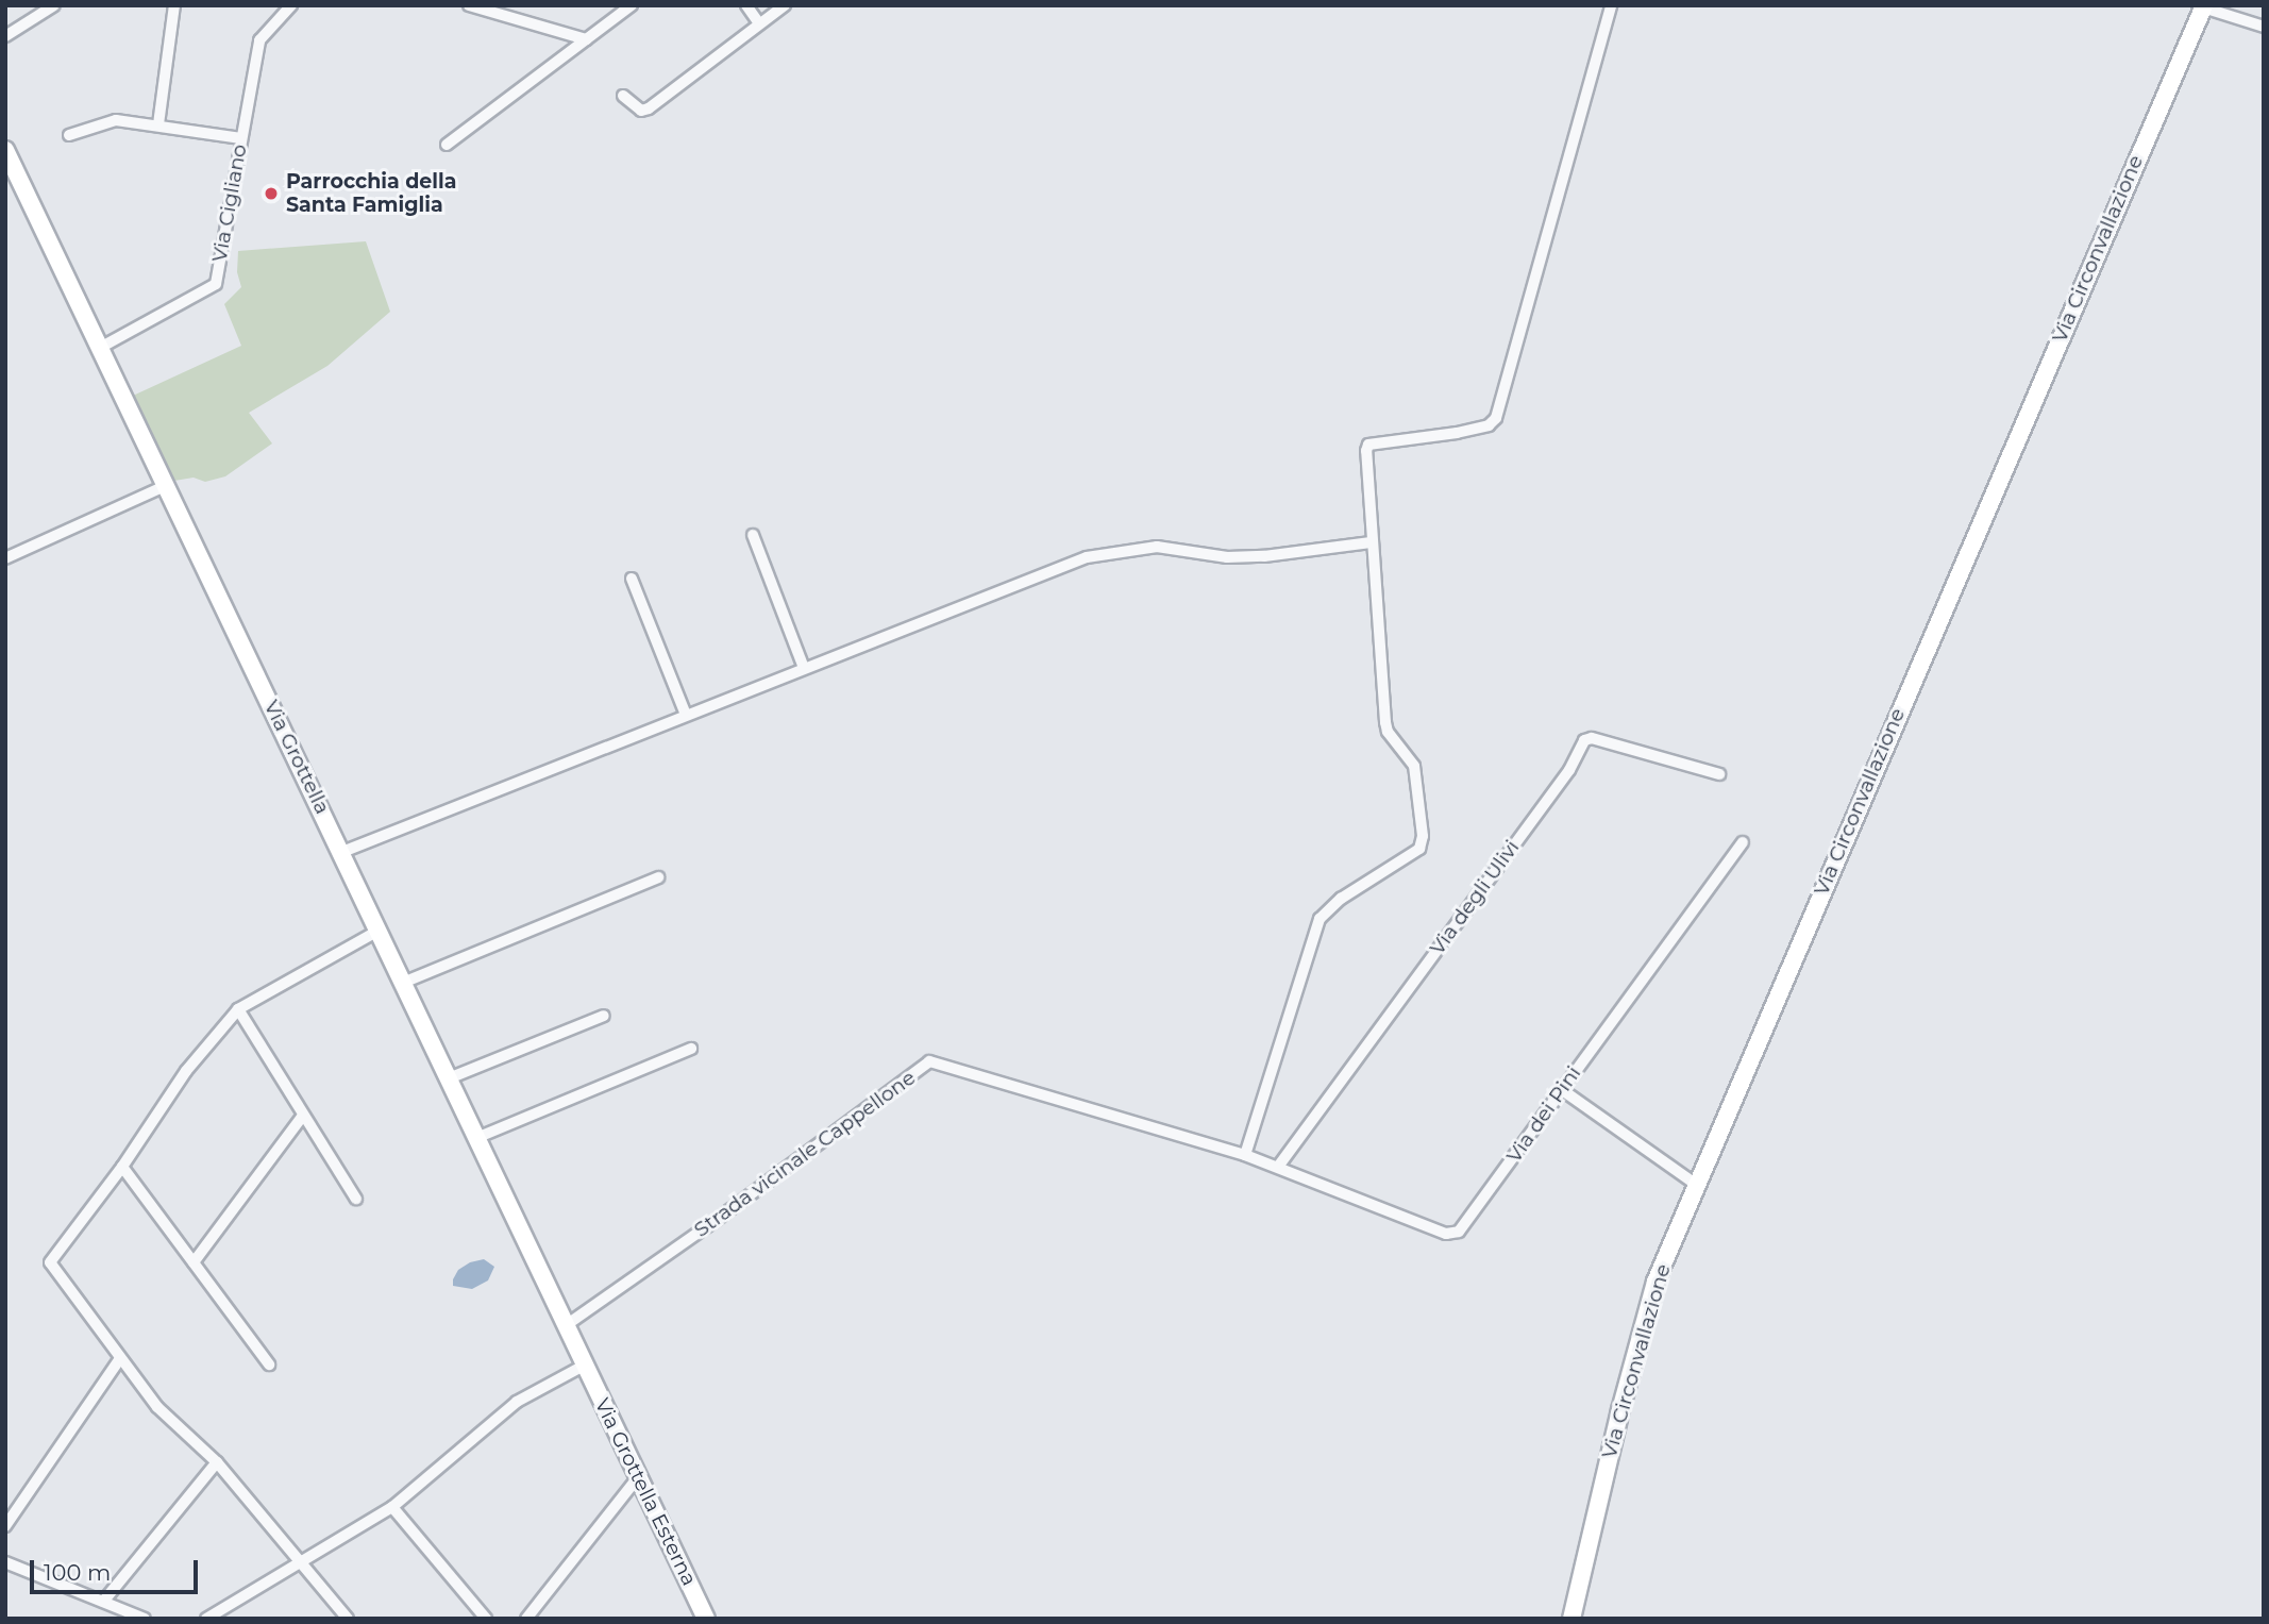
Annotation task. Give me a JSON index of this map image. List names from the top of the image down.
{
  "streets": {
    "main road": ["Via Circonvallazione", "Via Grottella", "Via Grottella Esterna"],
    "street": [
      "Via Cigliano",
      "Via degli Ulivi",
      "Via dei Pini",
      "Strada vicinale Cappellone"
    ]
  },
  "crossings": [
    ["Via Cigliano", "Via Grottella"],
    ["Via Grottella", "Strada vicinale Cappellone"],
    ["Via Grottella", "Via Grottella Esterna"],
    ["Via degli Ulivi", "Via dei Pini"],
    ["Via degli Ulivi", "Strada vicinale Cappellone"],
    ["Via dei Pini", "Strada vicinale Cappellone"]
  ],
  "places": ["Parrocchia della Santa Famiglia"],
  "scale_bar": "100 m"
}
